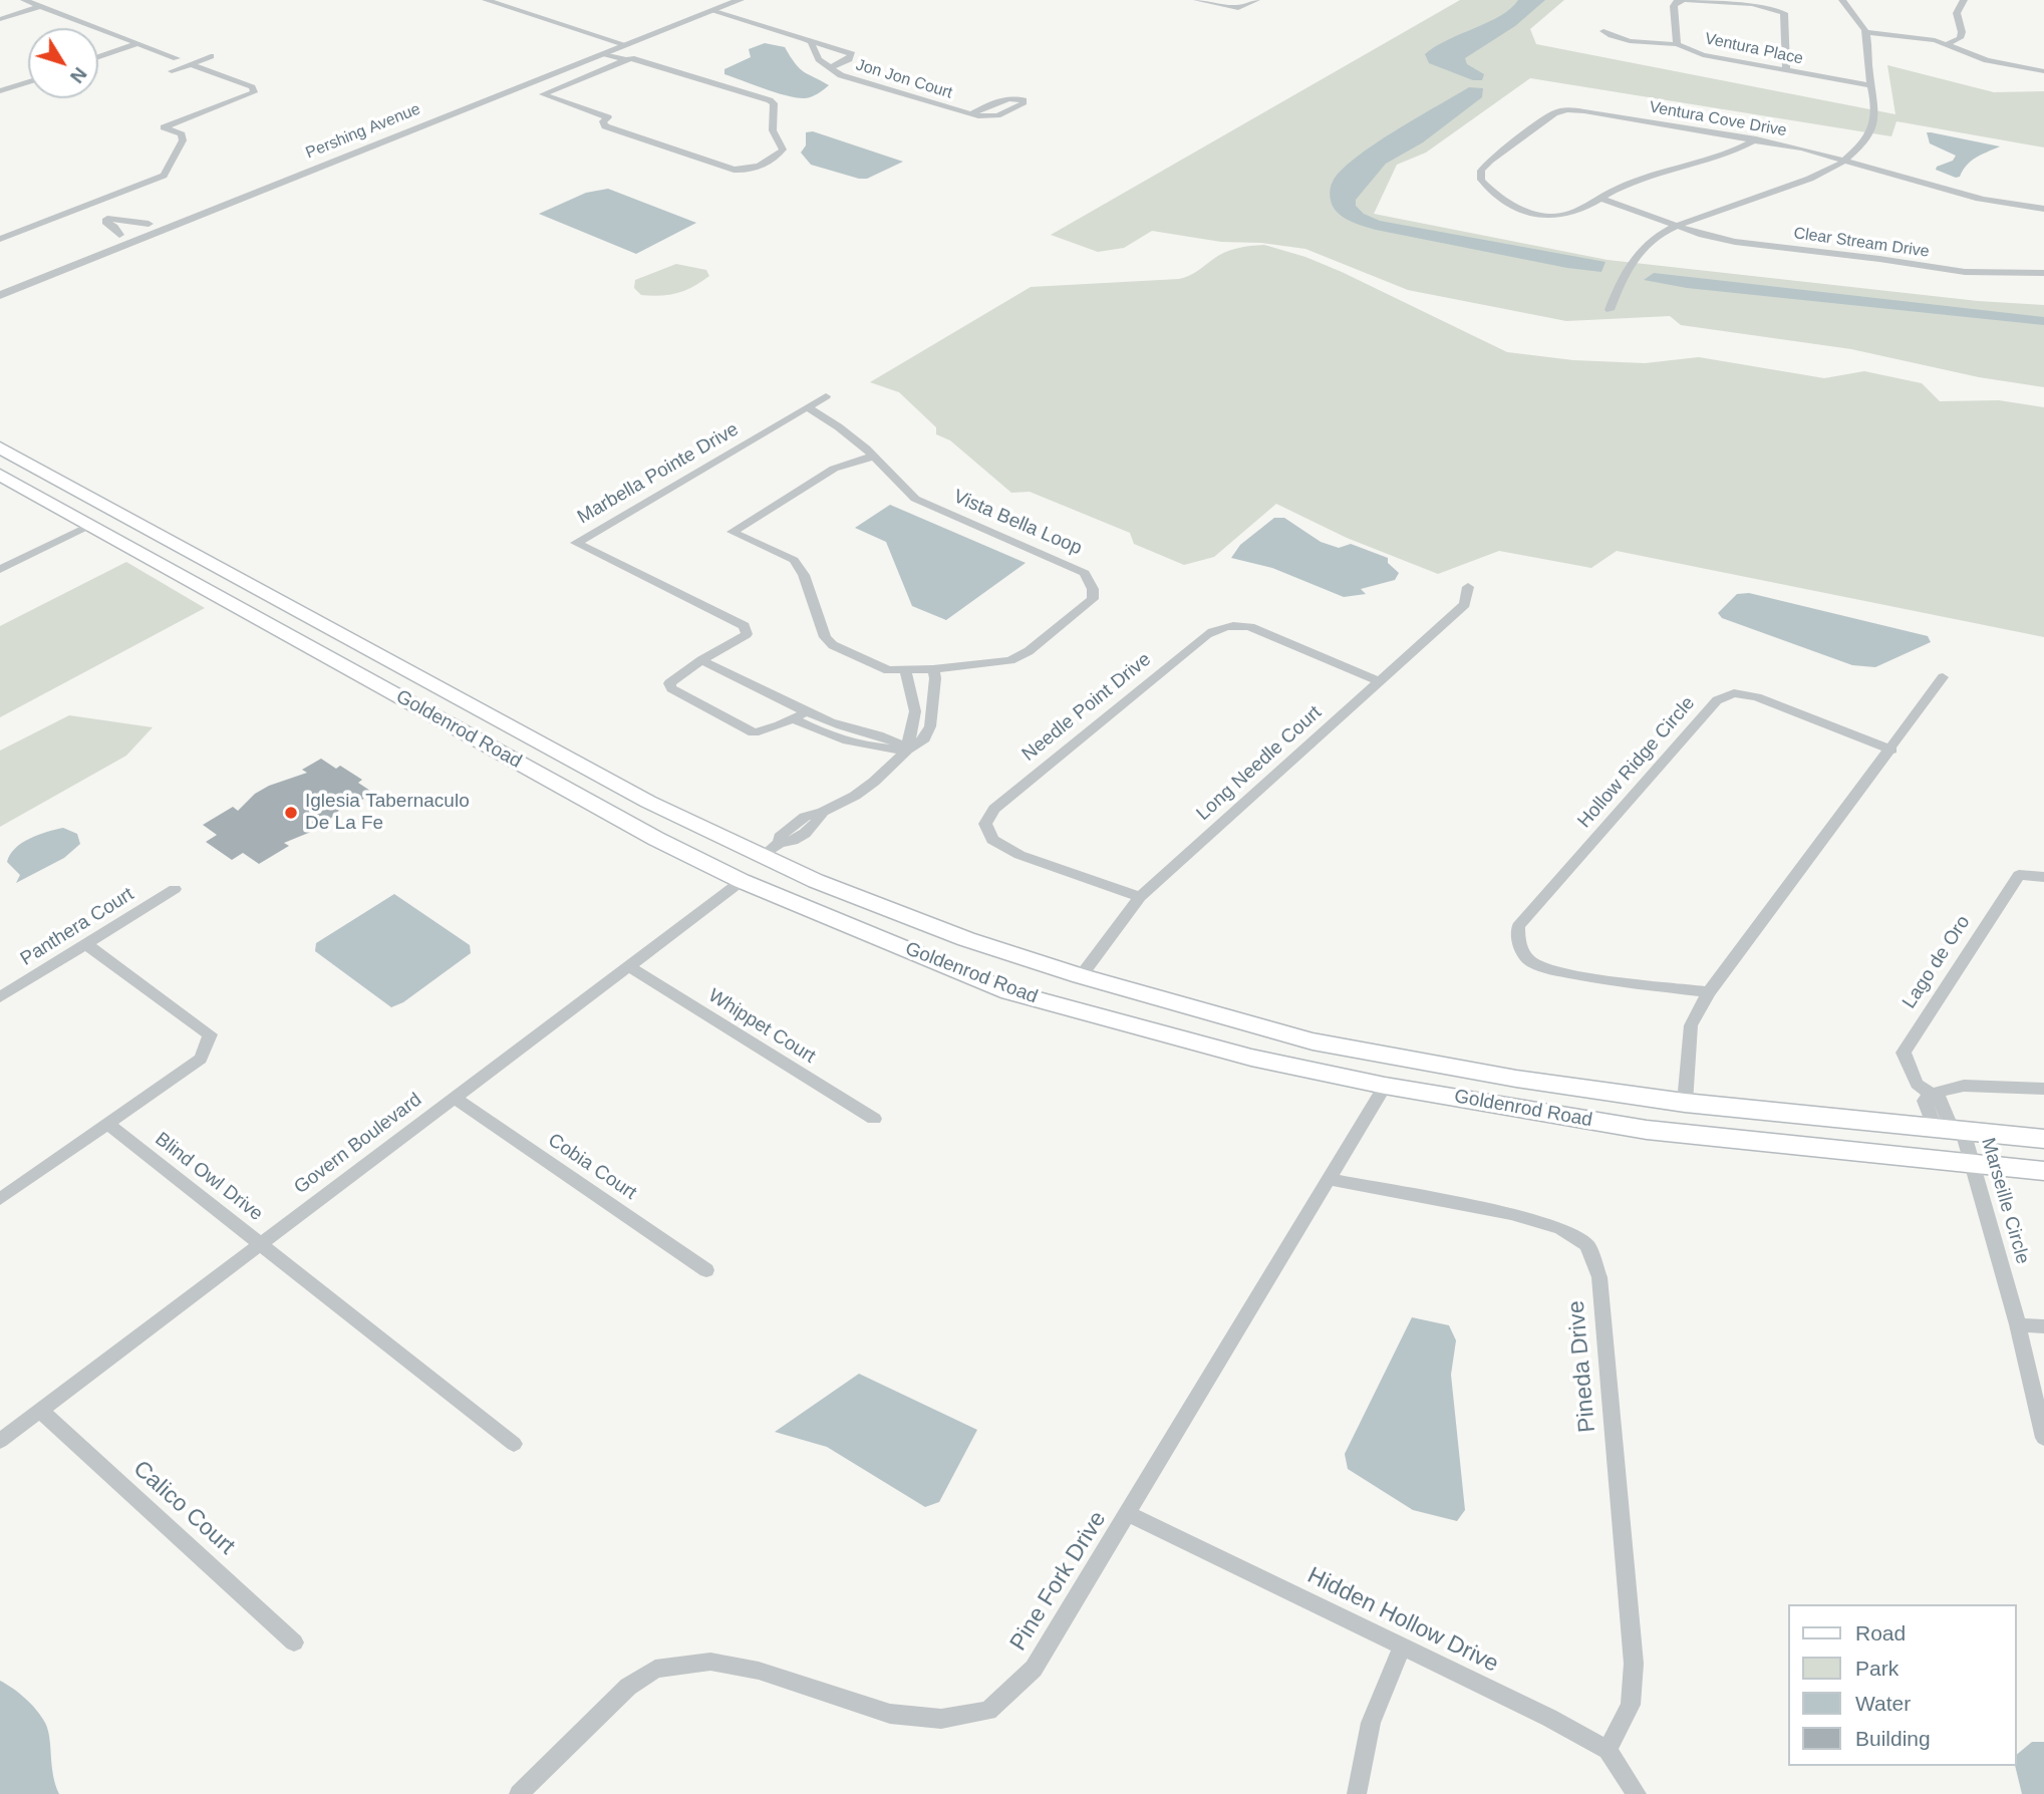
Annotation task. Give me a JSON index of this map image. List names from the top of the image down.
{
  "streets": {
    "main road": ["Goldenrod Road"],
    "street": [
      "Ventura Place",
      "Jon Jon Court",
      "Ventura Cove Drive",
      "Pershing Avenue",
      "Clear Stream Drive",
      "Marbella Pointe Drive",
      "Vista Bella Loop",
      "Needle Point Drive",
      "Hollow Ridge Circle",
      "Long Needle Court",
      "Panthera Court",
      "Lago de Oro",
      "Whippet Court",
      "Govern Boulevard",
      "Cobia Court",
      "Blind Owl Drive",
      "Marseille Circle",
      "Pineda Drive",
      "Calico Court",
      "Pine Fork Drive",
      "Hidden Hollow Drive"
    ]
  },
  "crossings": [
    ["Jon Jon Court", "Pershing Avenue"],
    ["Ventura Cove Drive", "Clear Stream Drive"],
    ["Marbella Pointe Drive", "Vista Bella Loop"],
    ["Needle Point Drive", "Long Needle Court"],
    ["Goldenrod Road", "Long Needle Court"],
    ["Goldenrod Road", "Lago de Oro"],
    ["Goldenrod Road", "Govern Boulevard"],
    ["Goldenrod Road", "Marseille Circle"],
    ["Goldenrod Road", "Pine Fork Drive"],
    ["Lago de Oro", "Marseille Circle"],
    ["Whippet Court", "Govern Boulevard"],
    ["Govern Boulevard", "Cobia Court"],
    ["Govern Boulevard", "Blind Owl Drive"],
    ["Govern Boulevard", "Calico Court"],
    ["Pineda Drive", "Pine Fork Drive"],
    ["Pineda Drive", "Hidden Hollow Drive"],
    ["Pine Fork Drive", "Hidden Hollow Drive"]
  ],
  "places": ["Iglesia Tabernaculo De La Fe"],
  "legend": [
    "Road",
    "Park",
    "Water",
    "Building"
  ],
  "north": "bottom right"
}
